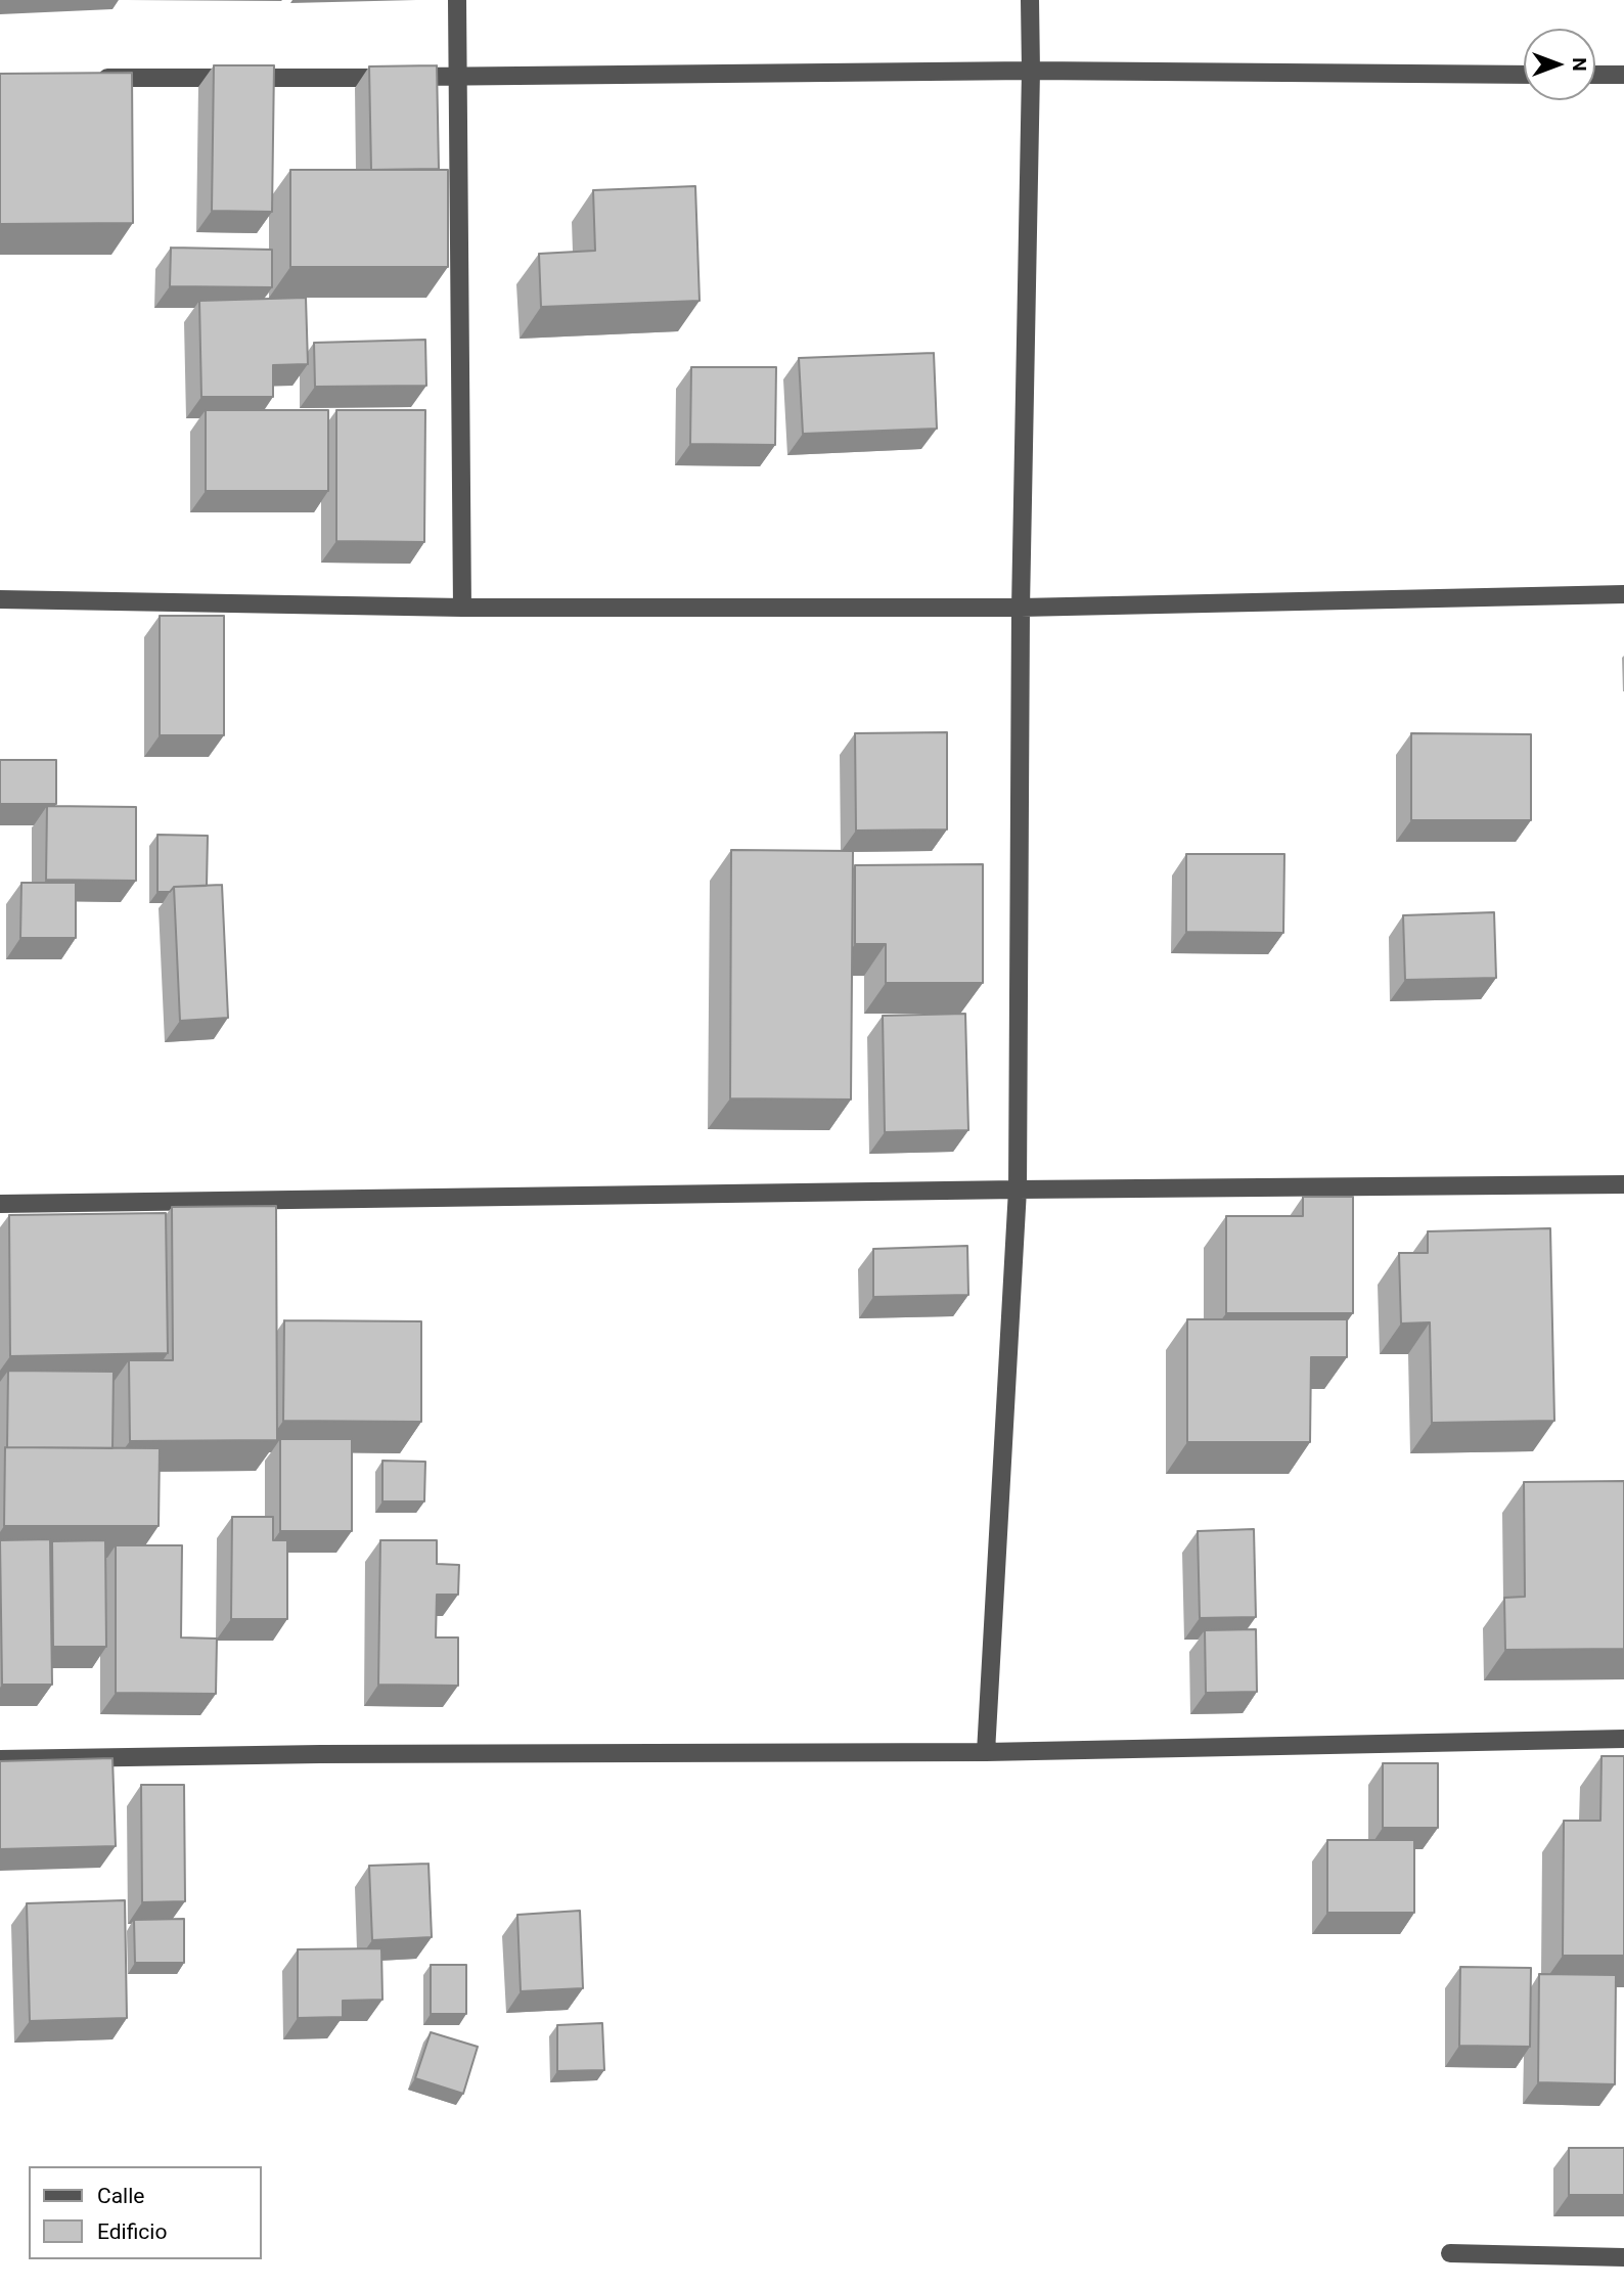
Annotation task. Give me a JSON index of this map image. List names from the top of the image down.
{
  "legend": ["Calle", "Edificio"],
  "north": "right"
}
